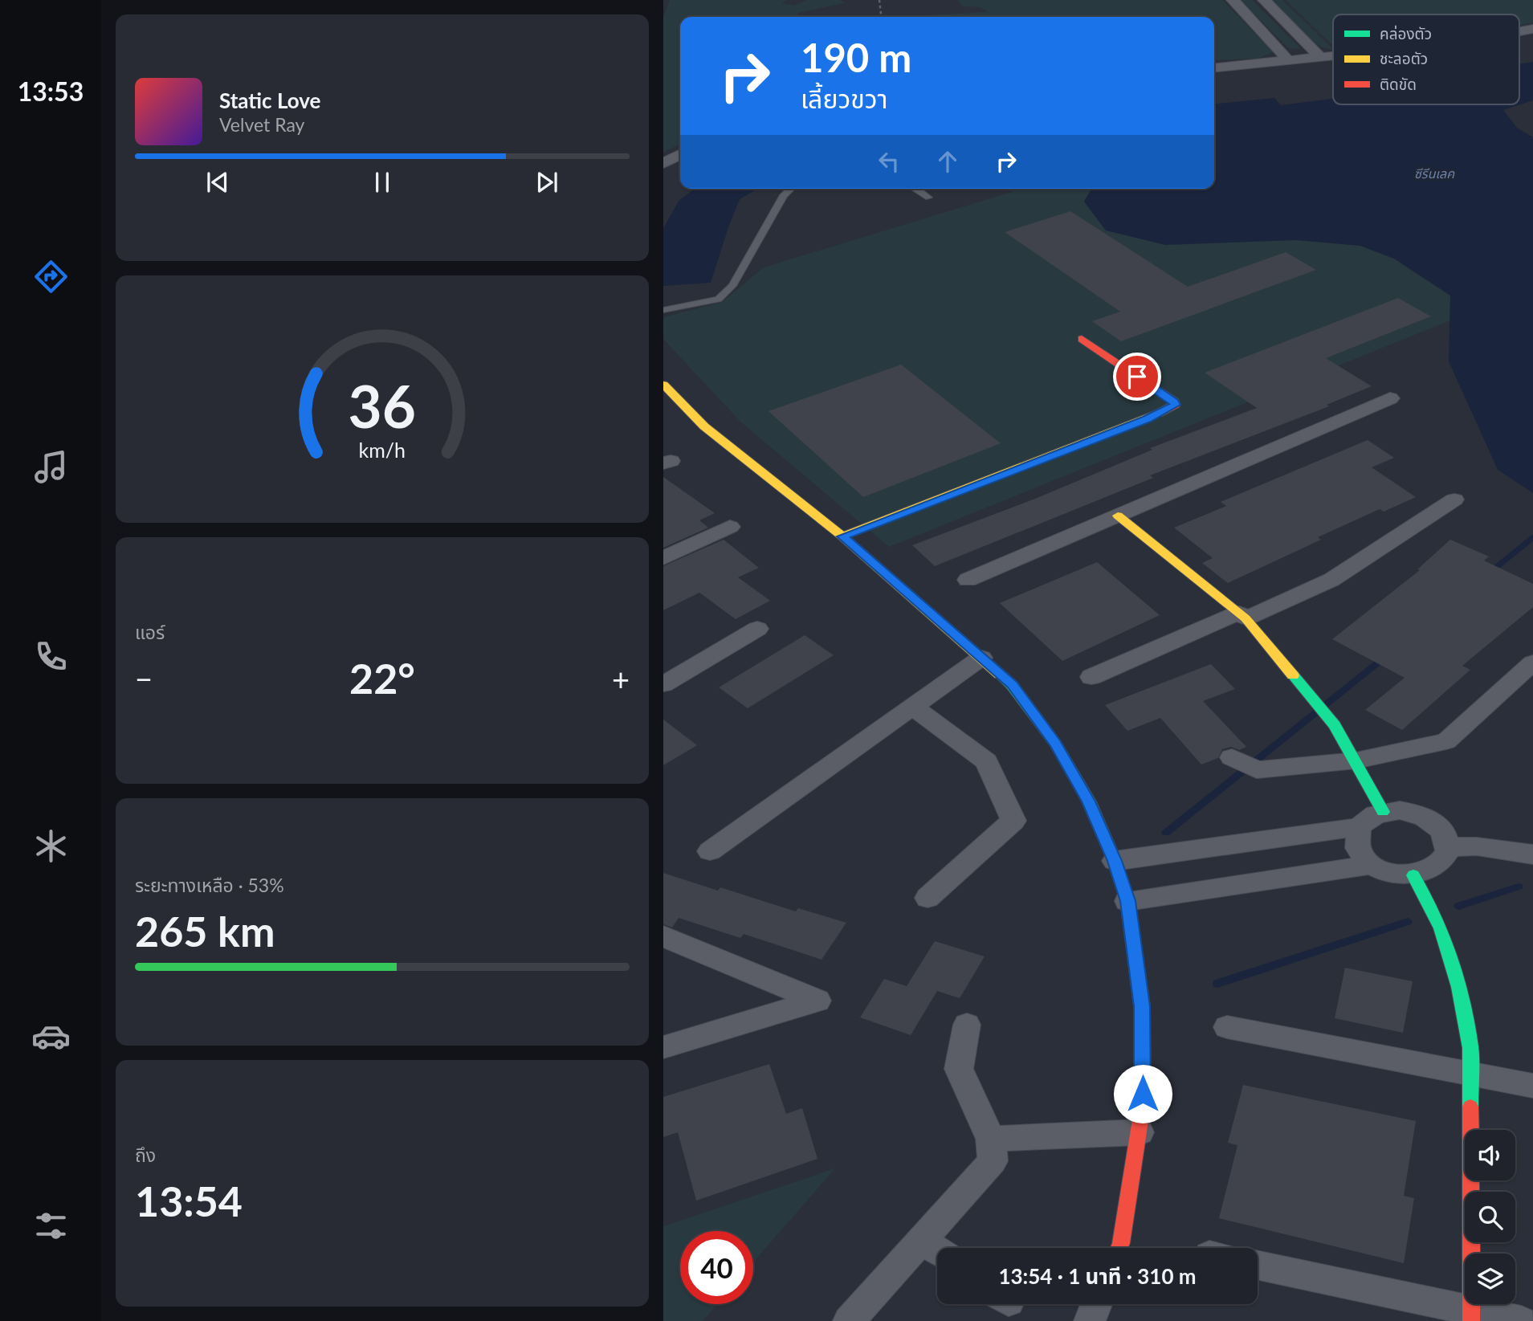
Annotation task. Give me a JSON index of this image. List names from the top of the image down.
{
  "water": ["ซีรีนเลค"],
  "legend": ["คล่องตัว", "ชะลอตัว", "ติดขัด"],
  "page": {
    "tabs": "13:53",
    "turn": ["190 m", "เลี้ยวขวา"],
    "song": ["Static Love", "Velvet Ray"],
    "tile": [
      "แอร์",
      ["ระยะทางเหลือ · 53%", "265 km"],
      ["ถึง", "13:54"]
    ],
    "heat": ["−", "22°", "+"],
    "limit": "40",
    "trip": "13:54 · 1 นาที · 310 m",
    "gauge": ["36", "km/h"]
  }
}
